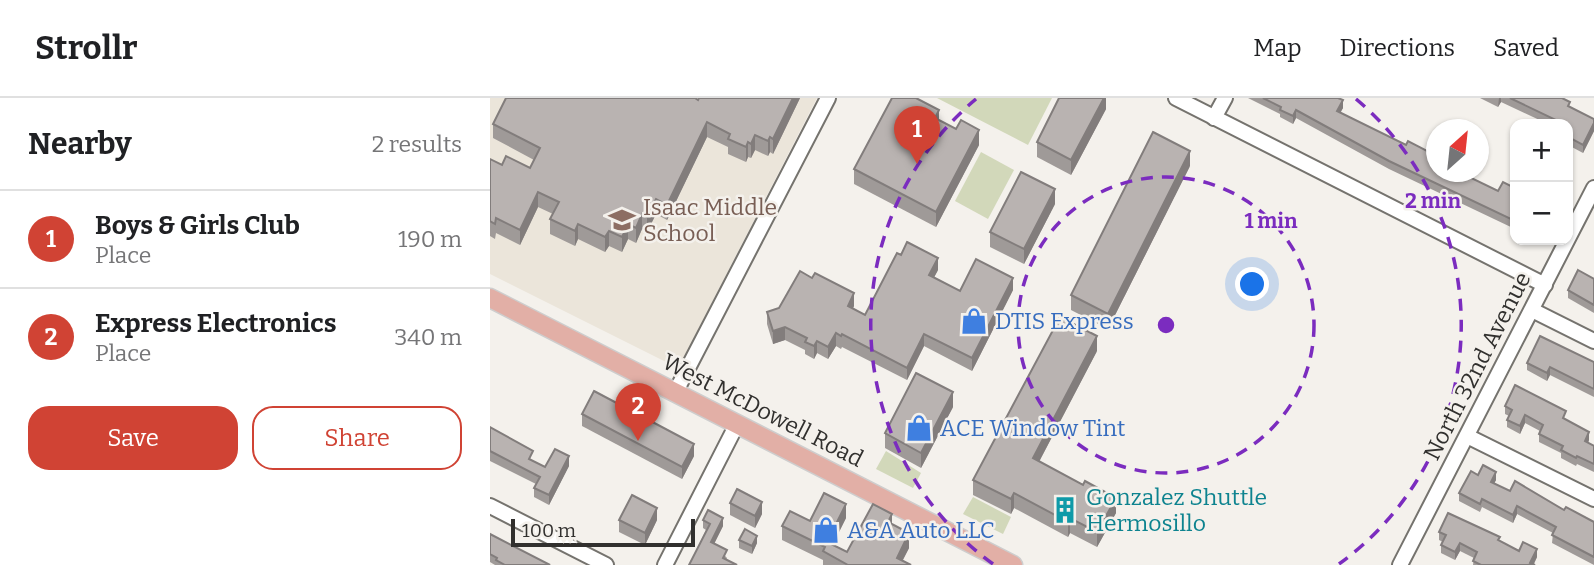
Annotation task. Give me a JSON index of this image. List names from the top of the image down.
{
  "streets": {
    "main road": ["West McDowell Road"],
    "street": ["North 32nd Avenue"]
  },
  "places": {
    "school or university": ["Isaac Middle School"],
    "shop": ["DTIS Express", "ACE Window Tint", "A&A Auto LLC"],
    "building": ["Gonzalez Shuttle Hermosillo"]
  },
  "scale_bar": "100 m",
  "north": "top right",
  "page": {
    "header": "Strollr",
    "nav": ["Map", "Directions", "Saved"],
    "heading": ["Nearby", "2 results"],
    "pins": ["1", "2"],
    "map_buttons": ["+", "−"],
    "list": [
      {
        "mark": "1",
        "name": "Boys & Girls Club",
        "note": "Place",
        "value": "190 m"
      },
      {
        "mark": "2",
        "name": "Express Electronics",
        "note": "Place",
        "value": "340 m"
      }
    ],
    "buttons": ["Save", "Share"],
    "scale": "100 m"
  },
  "rings": ["2 min", "1 min"]
}
